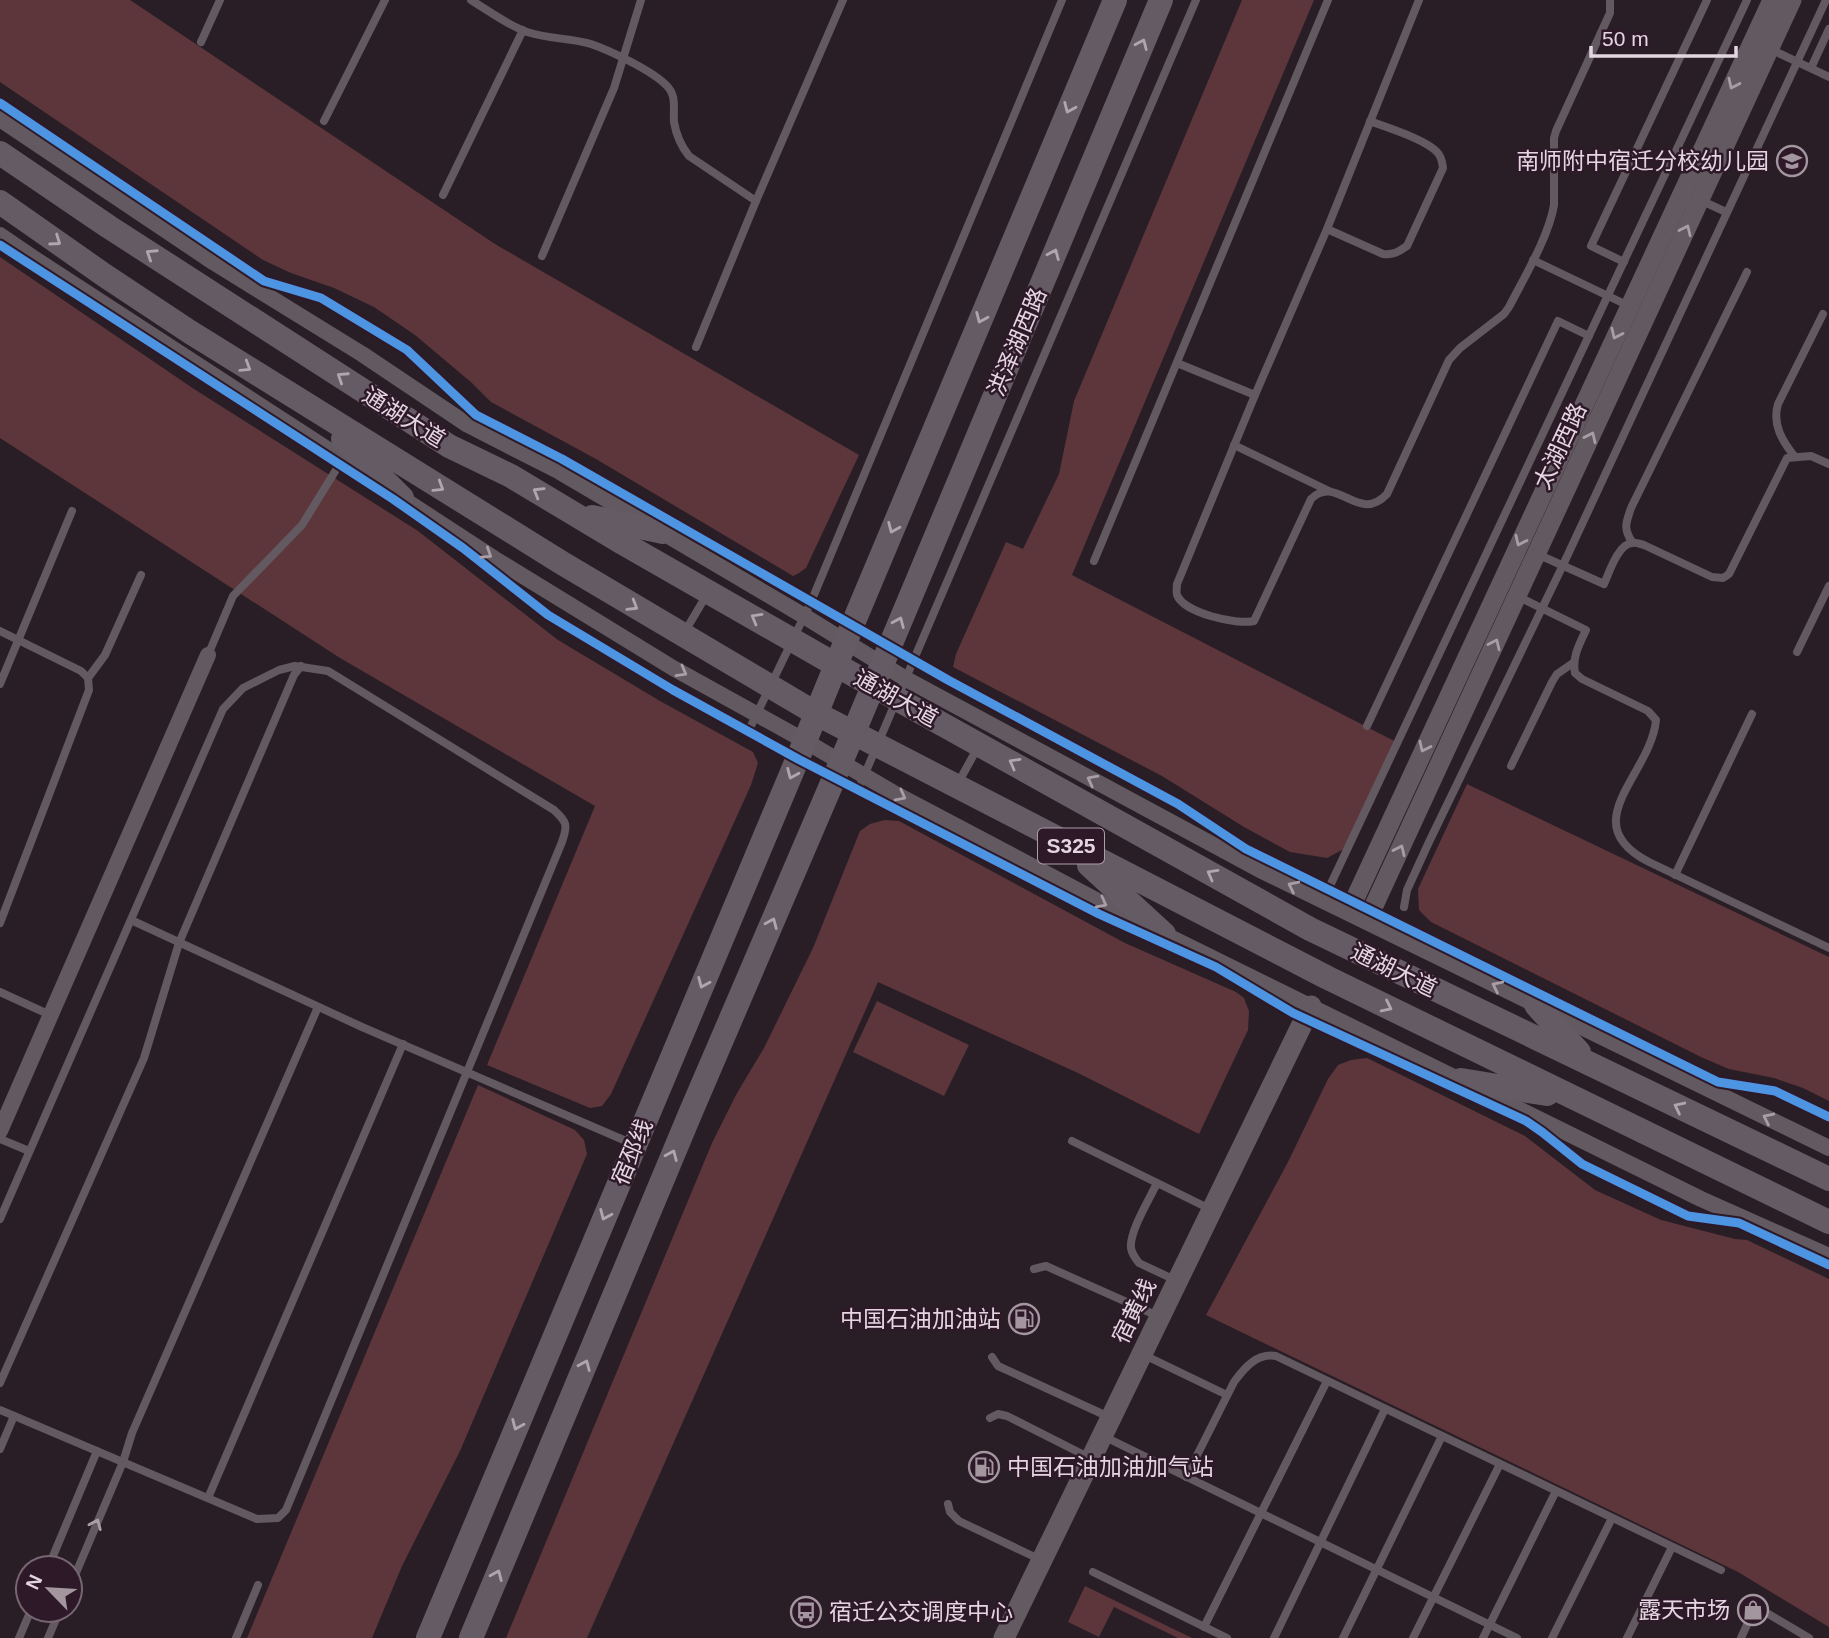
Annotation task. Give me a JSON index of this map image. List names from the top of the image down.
{
  "streets": {
    "main road": [
      "洪泽湖西路",
      "通湖大道",
      "S325",
      "宿邳线",
      "宿黄线"
    ],
    "street": ["太湖西路"]
  },
  "crossings": [
    ["洪泽湖西路", "通湖大道"],
    ["洪泽湖西路", "宿邳线"],
    ["通湖大道", "宿邳线"]
  ],
  "places": {
    "school or university": ["南师附中宿迁分校幼儿园"],
    "fuel station": ["中国石油加油站", "中国石油加油加气站"],
    "shop": ["露天市场"],
    "bus stop": ["宿迁公交调度中心"]
  },
  "scale_bar": "50 m",
  "north": "top left"
}
